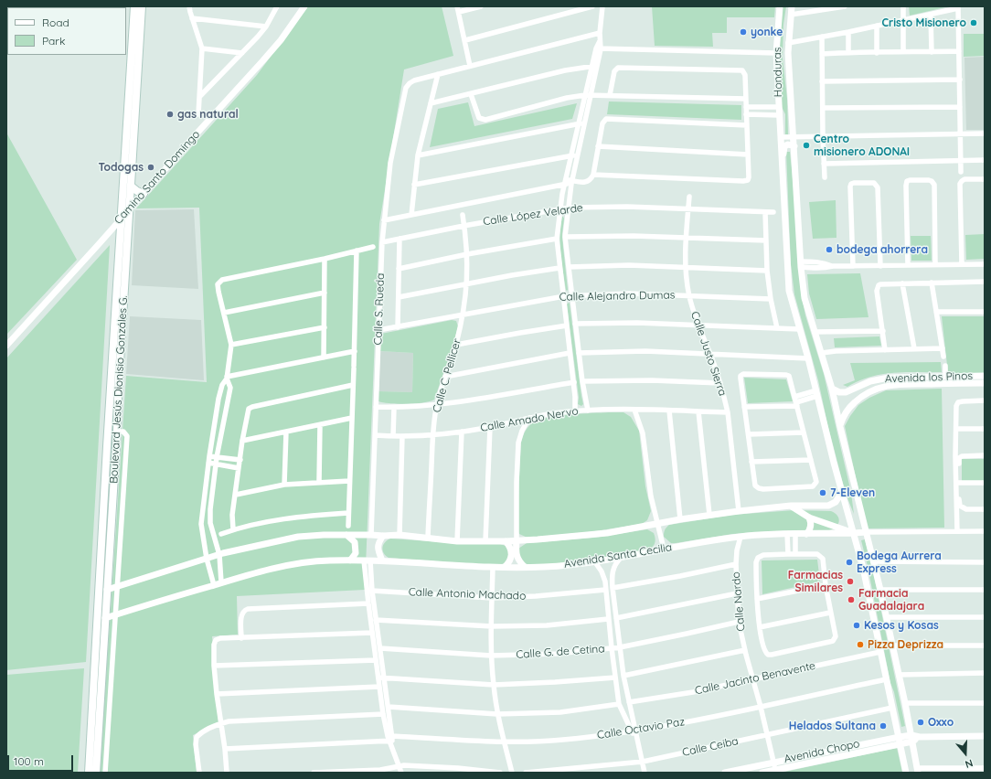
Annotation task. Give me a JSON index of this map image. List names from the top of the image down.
{
  "streets": {
    "main road": ["Boulevard Jesús Dionisio Gonzáles G."],
    "street": [
      "Honduras",
      "Camino Santo Domingo",
      "Calle López Velarde",
      "Calle Alejandro Dumas",
      "Calle S. Rueda",
      "Calle Justo Sierra",
      "Calle C. Pellicer",
      "Avenida los Pinos",
      "Calle Amado Nervo",
      "Avenida Santa Cecilia",
      "Calle Antonio Machado",
      "Calle Nardo",
      "Calle G. de Cetina",
      "Calle Jacinto Benavente",
      "Calle Octavio Paz",
      "Calle Ceiba",
      "Avenida Chopo"
    ]
  },
  "crossings": [
    ["Honduras", "Avenida los Pinos"],
    ["Honduras", "Avenida Santa Cecilia"],
    ["Honduras", "Avenida Chopo"],
    ["Camino Santo Domingo", "Boulevard Jesús Dionisio Gonzáles G."],
    ["Calle López Velarde", "Calle S. Rueda"],
    ["Calle López Velarde", "Calle Justo Sierra"],
    ["Calle López Velarde", "Calle C. Pellicer"],
    ["Calle Alejandro Dumas", "Calle S. Rueda"],
    ["Calle Alejandro Dumas", "Calle Justo Sierra"],
    ["Calle Alejandro Dumas", "Calle C. Pellicer"],
    ["Calle S. Rueda", "Calle Amado Nervo"],
    ["Calle Justo Sierra", "Calle Amado Nervo"],
    ["Calle C. Pellicer", "Calle Amado Nervo"],
    ["Boulevard Jesús Dionisio Gonzáles G.", "Avenida Santa Cecilia"],
    ["Avenida Santa Cecilia", "Calle Nardo"],
    ["Calle Nardo", "Calle G. de Cetina"],
    ["Calle Nardo", "Calle Jacinto Benavente"],
    ["Calle Nardo", "Calle Octavio Paz"],
    ["Calle Nardo", "Calle Ceiba"],
    ["Calle Nardo", "Avenida Chopo"]
  ],
  "places": [
    "Cristo Misionero",
    "yonke",
    "gas natural",
    "Centro misionero ADONAI",
    "Todogas",
    "bodega ahorrera",
    "7-Eleven",
    "Bodega Aurrera Express",
    "Farmacias Similares",
    "Farmacia Guadalajara",
    "Kesos y Kosas",
    "Pizza Deprizza",
    "Oxxo",
    "Helados Sultana"
  ],
  "legend": ["Road", "Park"],
  "scale_bar": "100 m",
  "north": "bottom"
}
